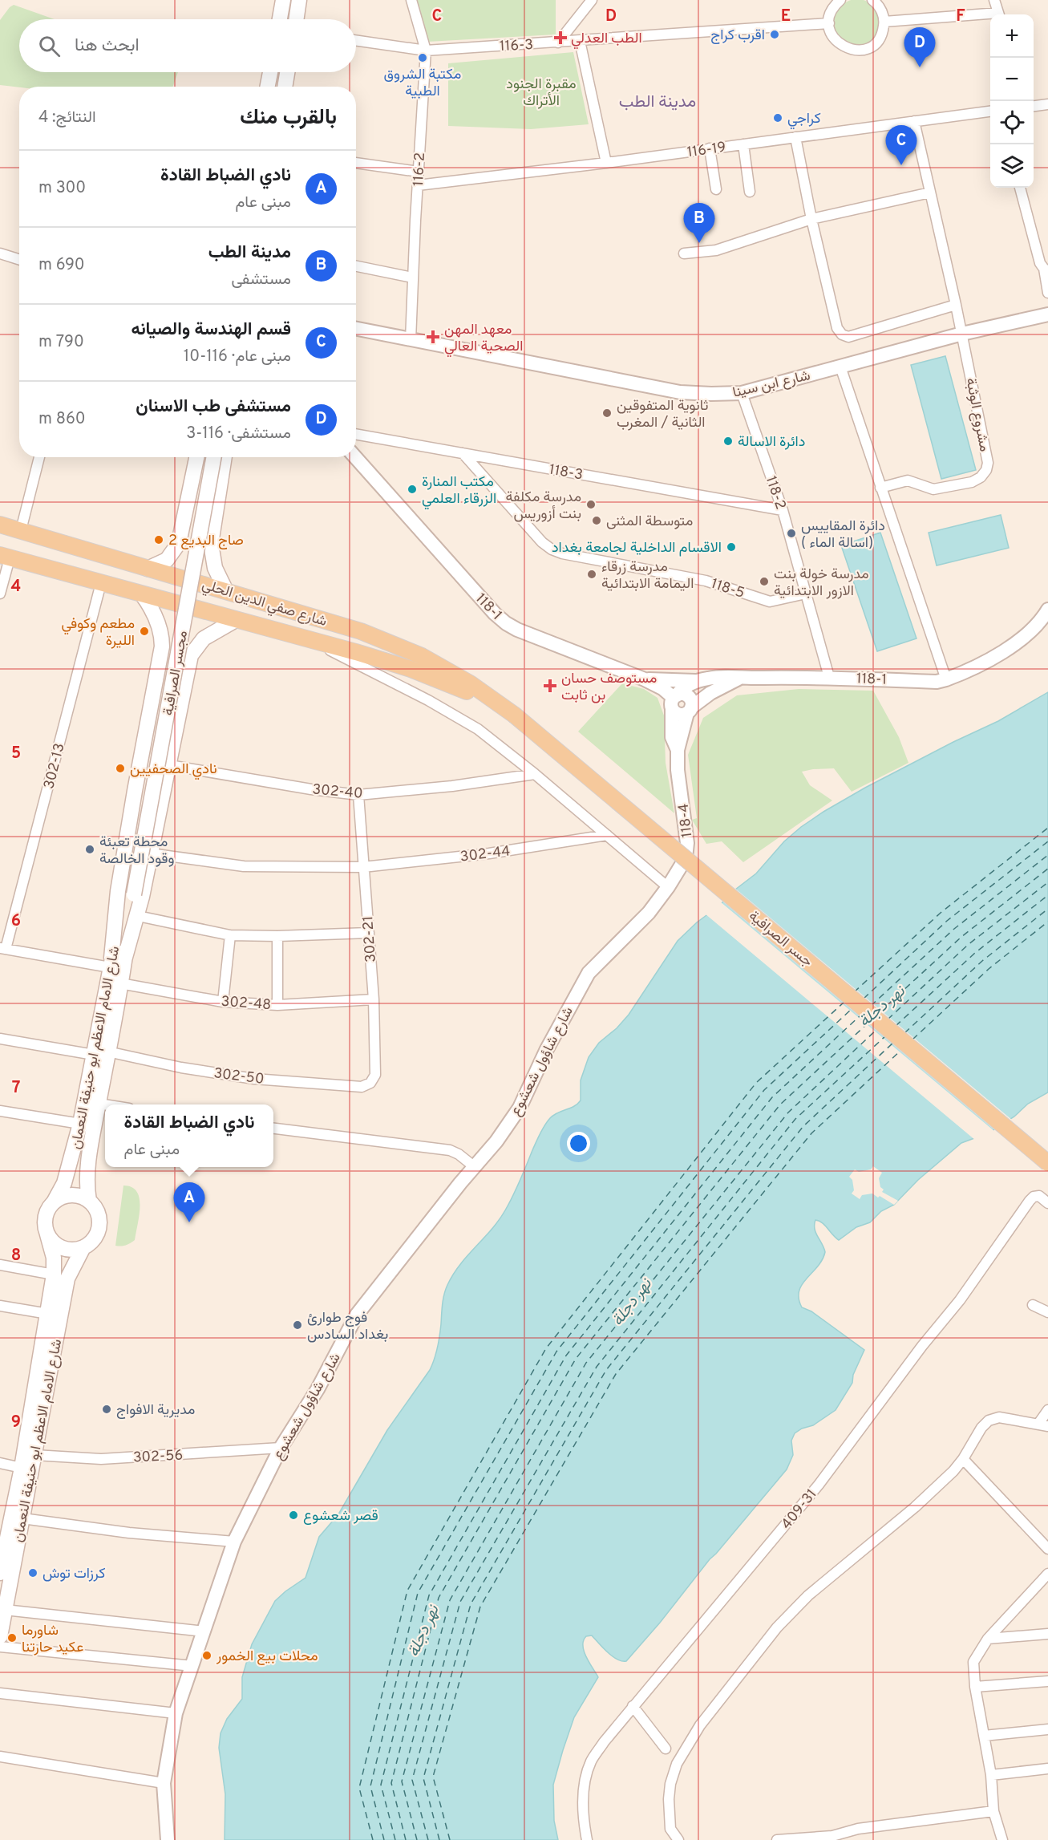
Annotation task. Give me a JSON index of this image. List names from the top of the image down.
{
  "streets": {
    "main road": [
      "شارع صفي الدين الحلي",
      "مجسر الصرافية",
      "جسر الصرافية",
      "شارع الامام الاعظم ابو حنيفة النعمان"
    ],
    "street": [
      "116-3",
      "116-19",
      "116-2",
      "شارع ابن سينا",
      "مشروع الوثبة",
      "118-3",
      "118-2",
      "118-5",
      "118-1",
      "302-13",
      "302-40",
      "118-4",
      "302-44",
      "302-21",
      "302-48",
      "شارع شاؤول شعشوع",
      "302-50",
      "302-56",
      "409-31"
    ]
  },
  "crossings": [
    ["116-3", "116-2"],
    ["116-19", "116-2"],
    ["116-2", "شارع ابن سينا"],
    ["شارع ابن سينا", "مشروع الوثبة"],
    ["شارع ابن سينا", "118-2"],
    ["118-3", "118-2"],
    ["118-3", "118-5"],
    ["118-2", "118-5"],
    ["118-2", "118-1"],
    ["شارع صفي الدين الحلي", "302-13"],
    ["شارع صفي الدين الحلي", "جسر الصرافية"],
    ["118-1", "118-4"],
    ["مجسر الصرافية", "شارع الامام الاعظم ابو حنيفة النعمان"],
    ["302-40", "302-21"],
    ["118-4", "شارع شاؤول شعشوع"],
    ["302-44", "302-21"],
    ["302-21", "302-48"],
    ["302-21", "302-50"],
    ["302-48", "شارع الامام الاعظم ابو حنيفة النعمان"],
    ["شارع الامام الاعظم ابو حنيفة النعمان", "302-50"],
    ["شارع الامام الاعظم ابو حنيفة النعمان", "302-56"],
    ["شارع شاؤول شعشوع", "302-56"]
  ],
  "districts": ["مدينة الطب"],
  "water": ["نهر دجلة"],
  "parks": ["مقبرة الجنود الأتراك"],
  "places": {
    "other": [
      "اقرب كراج",
      "مكتبة الشروق الطبية",
      "كراجي",
      "ثانوية المتفوقين الثانية / المغرب",
      "دائرة الاسالة",
      "مكتب المنارة الزرقاء العلمي",
      "مدرسة مكلفة بنت أزوريس",
      "متوسطة المثنى",
      "دائرة المقاييس ( اسالة الماء)",
      "صاج البديع 2",
      "الاقسام الداخلية لجامعة بغداد",
      "مدرسة زرقاء اليمامة الابتدائية",
      "مدرسة خولة بنت الازور الابتدائية",
      "مطعم وكوفي الليرة",
      "نادي الصحفيين",
      "محطة تعبئة وقود الخالصة",
      "فوج طوارئ بغداد السادس",
      "مديرية الافواج",
      "قصر شعشوع",
      "كرزات توش",
      "شاورما عكيد حارتنا",
      "محلات بيع الخمور"
    ],
    "health": ["الطب العدلي", "معهد المهن الصحية العالي", "مستوصف حسان بن ثابت"]
  },
  "page": {
    "map_buttons": ["+", "−"],
    "search": "ابحث هنا",
    "pins": [
      "D",
      "C",
      "B",
      "A"
    ],
    "heading": ["بالقرب منك", "النتائج: 4"],
    "list": [
      {
        "mark": "A",
        "name": "نادي الضباط القادة",
        "note": "مبنى عام",
        "value": "300 m"
      },
      {
        "mark": "B",
        "name": "مدينة الطب",
        "note": "مستشفى",
        "value": "690 m"
      },
      {
        "mark": "C",
        "name": "قسم الهندسة والصيانه",
        "note": "مبنى عام · 116-10",
        "value": "790 m"
      },
      {
        "mark": "D",
        "name": "مستشفى طب الاسنان",
        "note": "مستشفى · 116-3",
        "value": "860 m"
      }
    ],
    "popup": ["نادي الضباط القادة", "مبنى عام"]
  },
  "grid": {
    "columns": [
      "C",
      "D",
      "E",
      "F"
    ],
    "rows": [
      "4",
      "5",
      "6",
      "7",
      "8",
      "9"
    ]
  }
}
